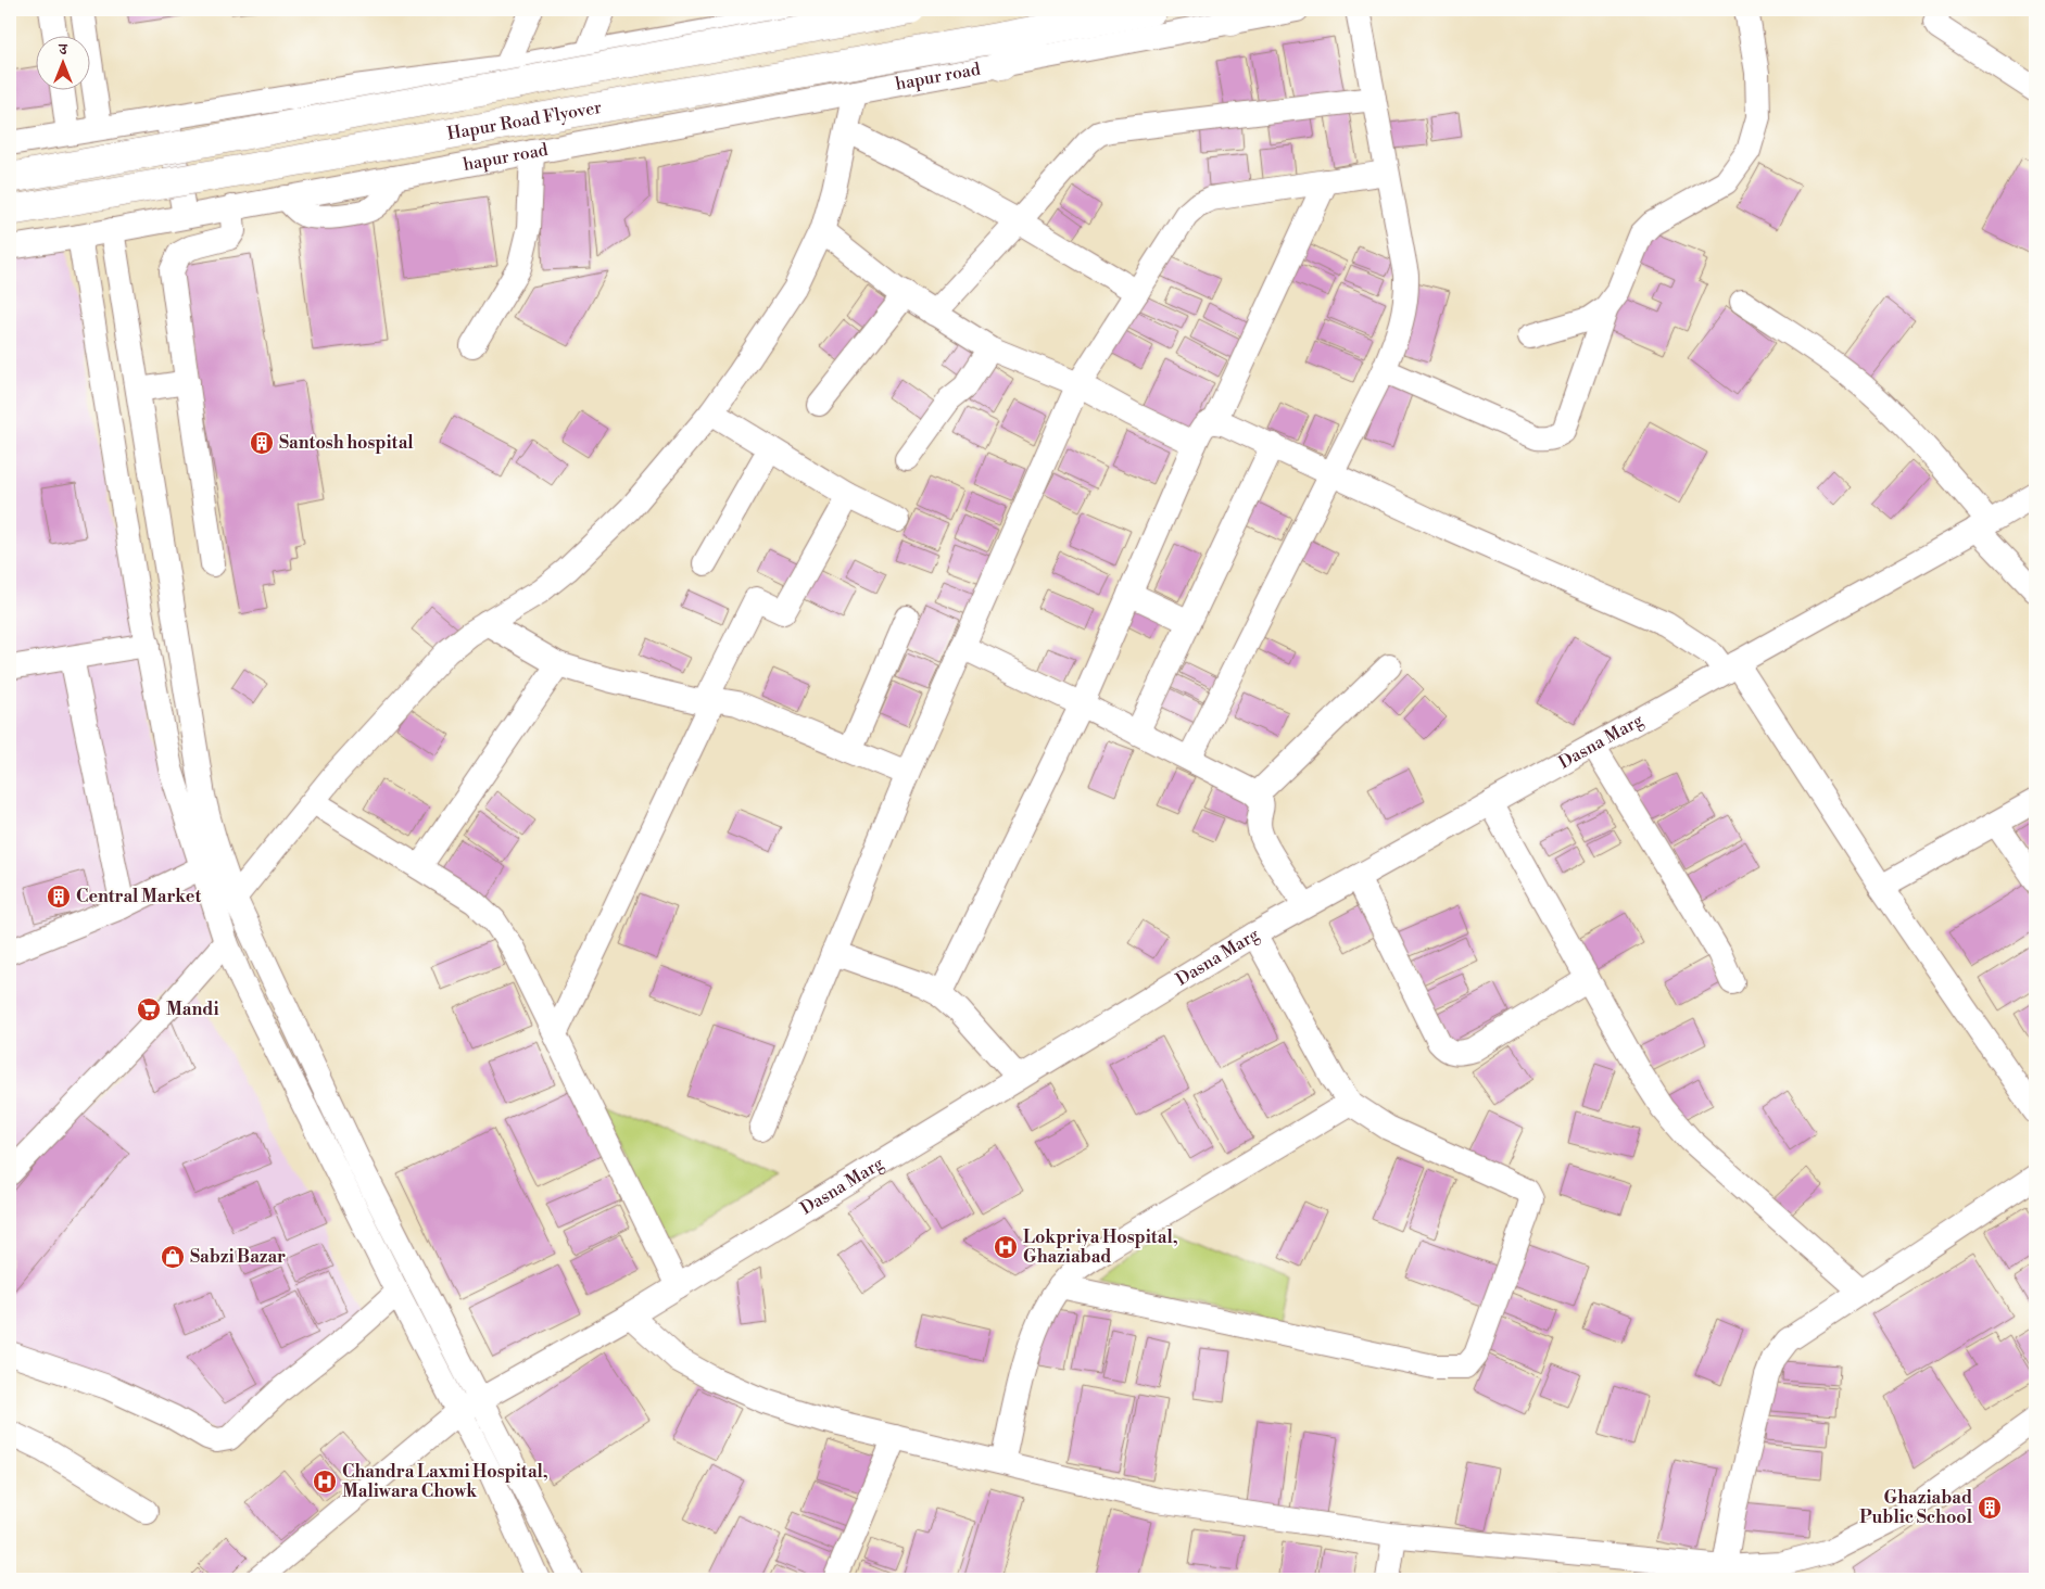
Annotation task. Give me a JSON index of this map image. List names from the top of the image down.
{
  "streets": {
    "main road": ["Hapur Road Flyover"],
    "street": ["hapur road", "Dasna Marg"]
  },
  "places": {
    "building": ["Santosh hospital", "Central Market", "Ghaziabad Public School"],
    "supermarket": ["Mandi"],
    "hospital": ["Lokpriya Hospital, Ghaziabad", "Chandra Laxmi Hospital, Maliwara Chowk"],
    "shop": ["Sabzi Bazar"]
  },
  "north": "top"
}
